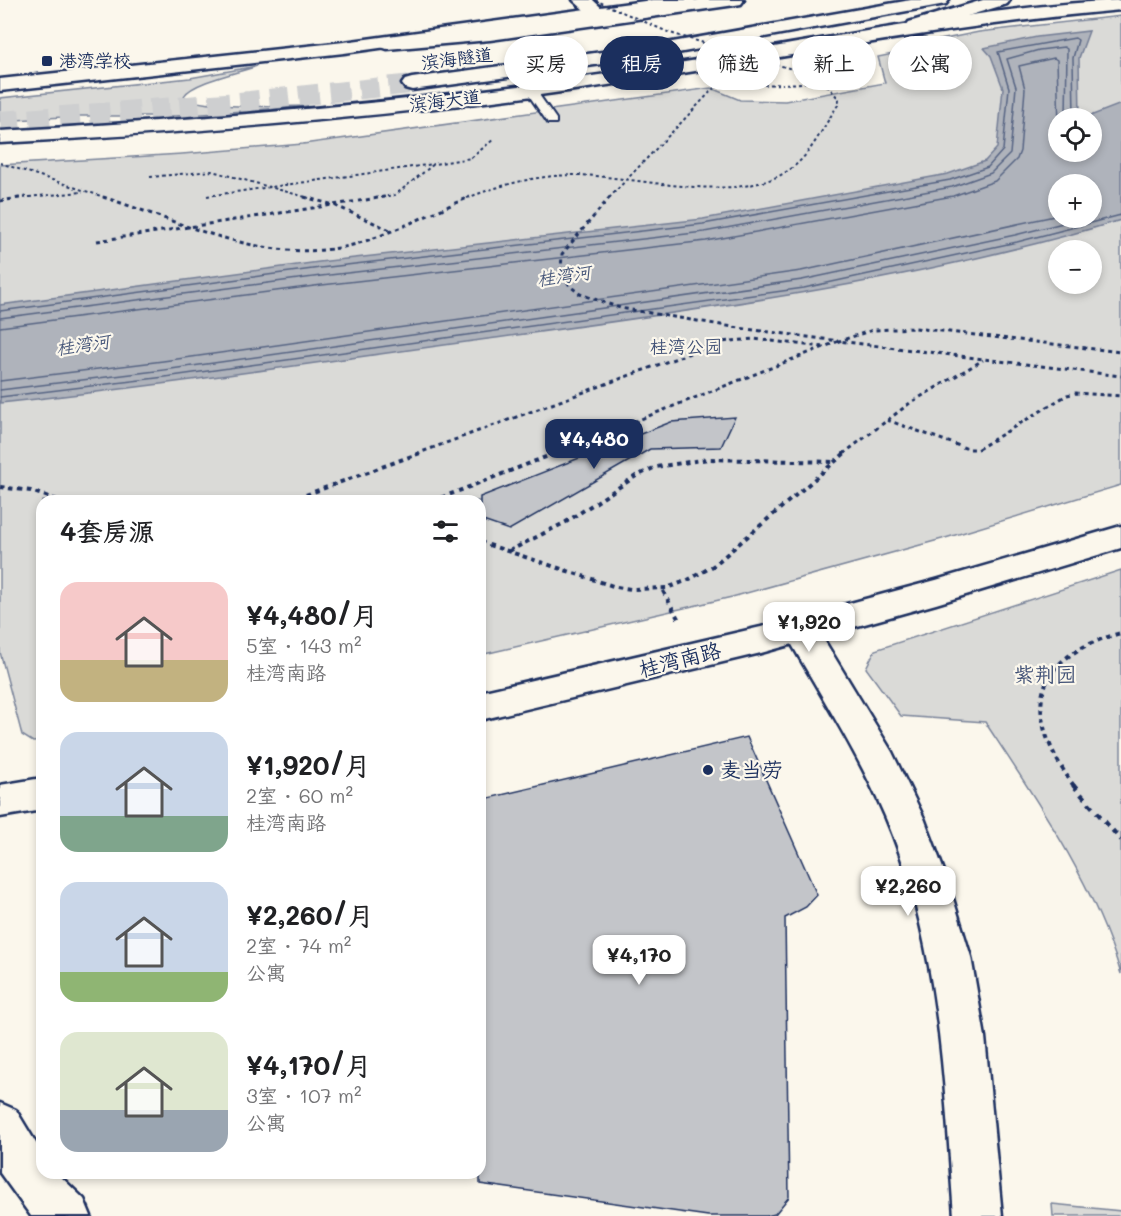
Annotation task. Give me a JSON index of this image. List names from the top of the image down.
{
  "streets": {
    "main road": ["滨海隧道", "滨海大道", "桂湾南路"]
  },
  "water": ["桂湾河"],
  "parks": ["桂湾公园", "紫荆园"],
  "places": {
    "transit": ["港湾学校"],
    "other": ["麦当劳"]
  },
  "page": {
    "chip": [
      "买房",
      "租房",
      "筛选",
      "新上",
      "公寓"
    ],
    "map_buttons": ["+", "−"],
    "price": [
      "¥4,480",
      "¥1,920",
      "¥2,260",
      "¥4,170"
    ],
    "heading": "4套房源",
    "list": [
      {
        "name": "¥4,480/月",
        "note": "5室 · 143 m² · 桂湾南路"
      },
      {
        "name": "¥1,920/月",
        "note": "2室 · 60 m² · 桂湾南路"
      },
      {
        "name": "¥2,260/月",
        "note": "2室 · 74 m² · 公寓"
      },
      {
        "name": "¥4,170/月",
        "note": "3室 · 107 m² · 公寓"
      }
    ]
  }
}
